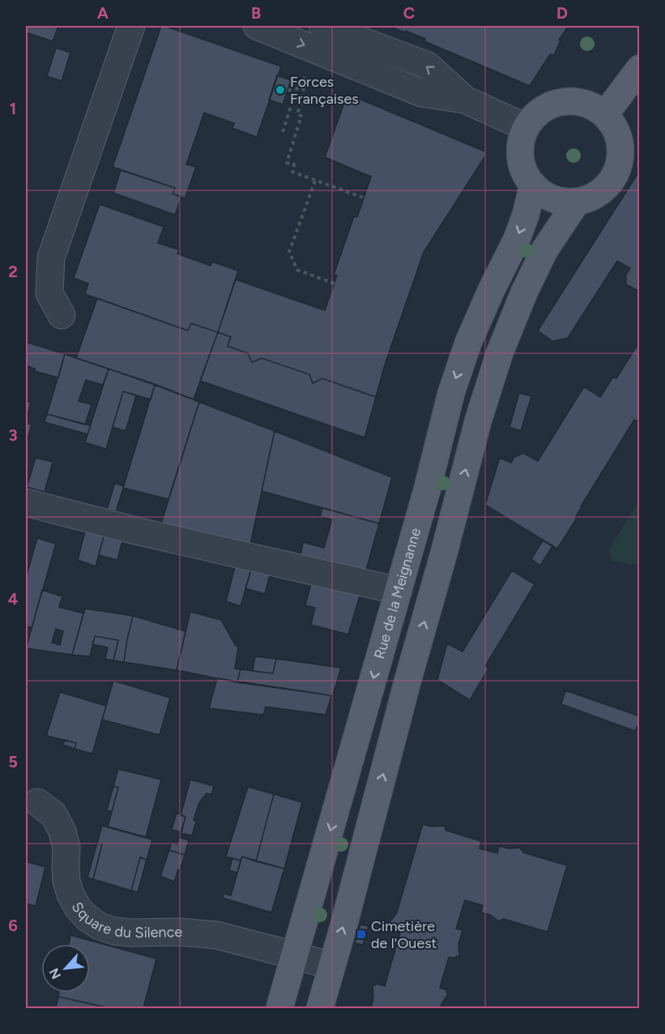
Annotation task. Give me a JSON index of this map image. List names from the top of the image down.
{
  "streets": {
    "main road": ["Rue de la Meignanne"],
    "street": ["Square du Silence"]
  },
  "crossings": [
    ["Rue de la Meignanne", "Square du Silence"]
  ],
  "places": {
    "other": ["Forces Françaises"],
    "transit": ["Cimetière de l'Ouest"]
  },
  "north": "bottom left",
  "grid": {
    "columns": [
      "A",
      "B",
      "C",
      "D"
    ],
    "rows": [
      "1",
      "2",
      "3",
      "4",
      "5",
      "6"
    ]
  }
}
